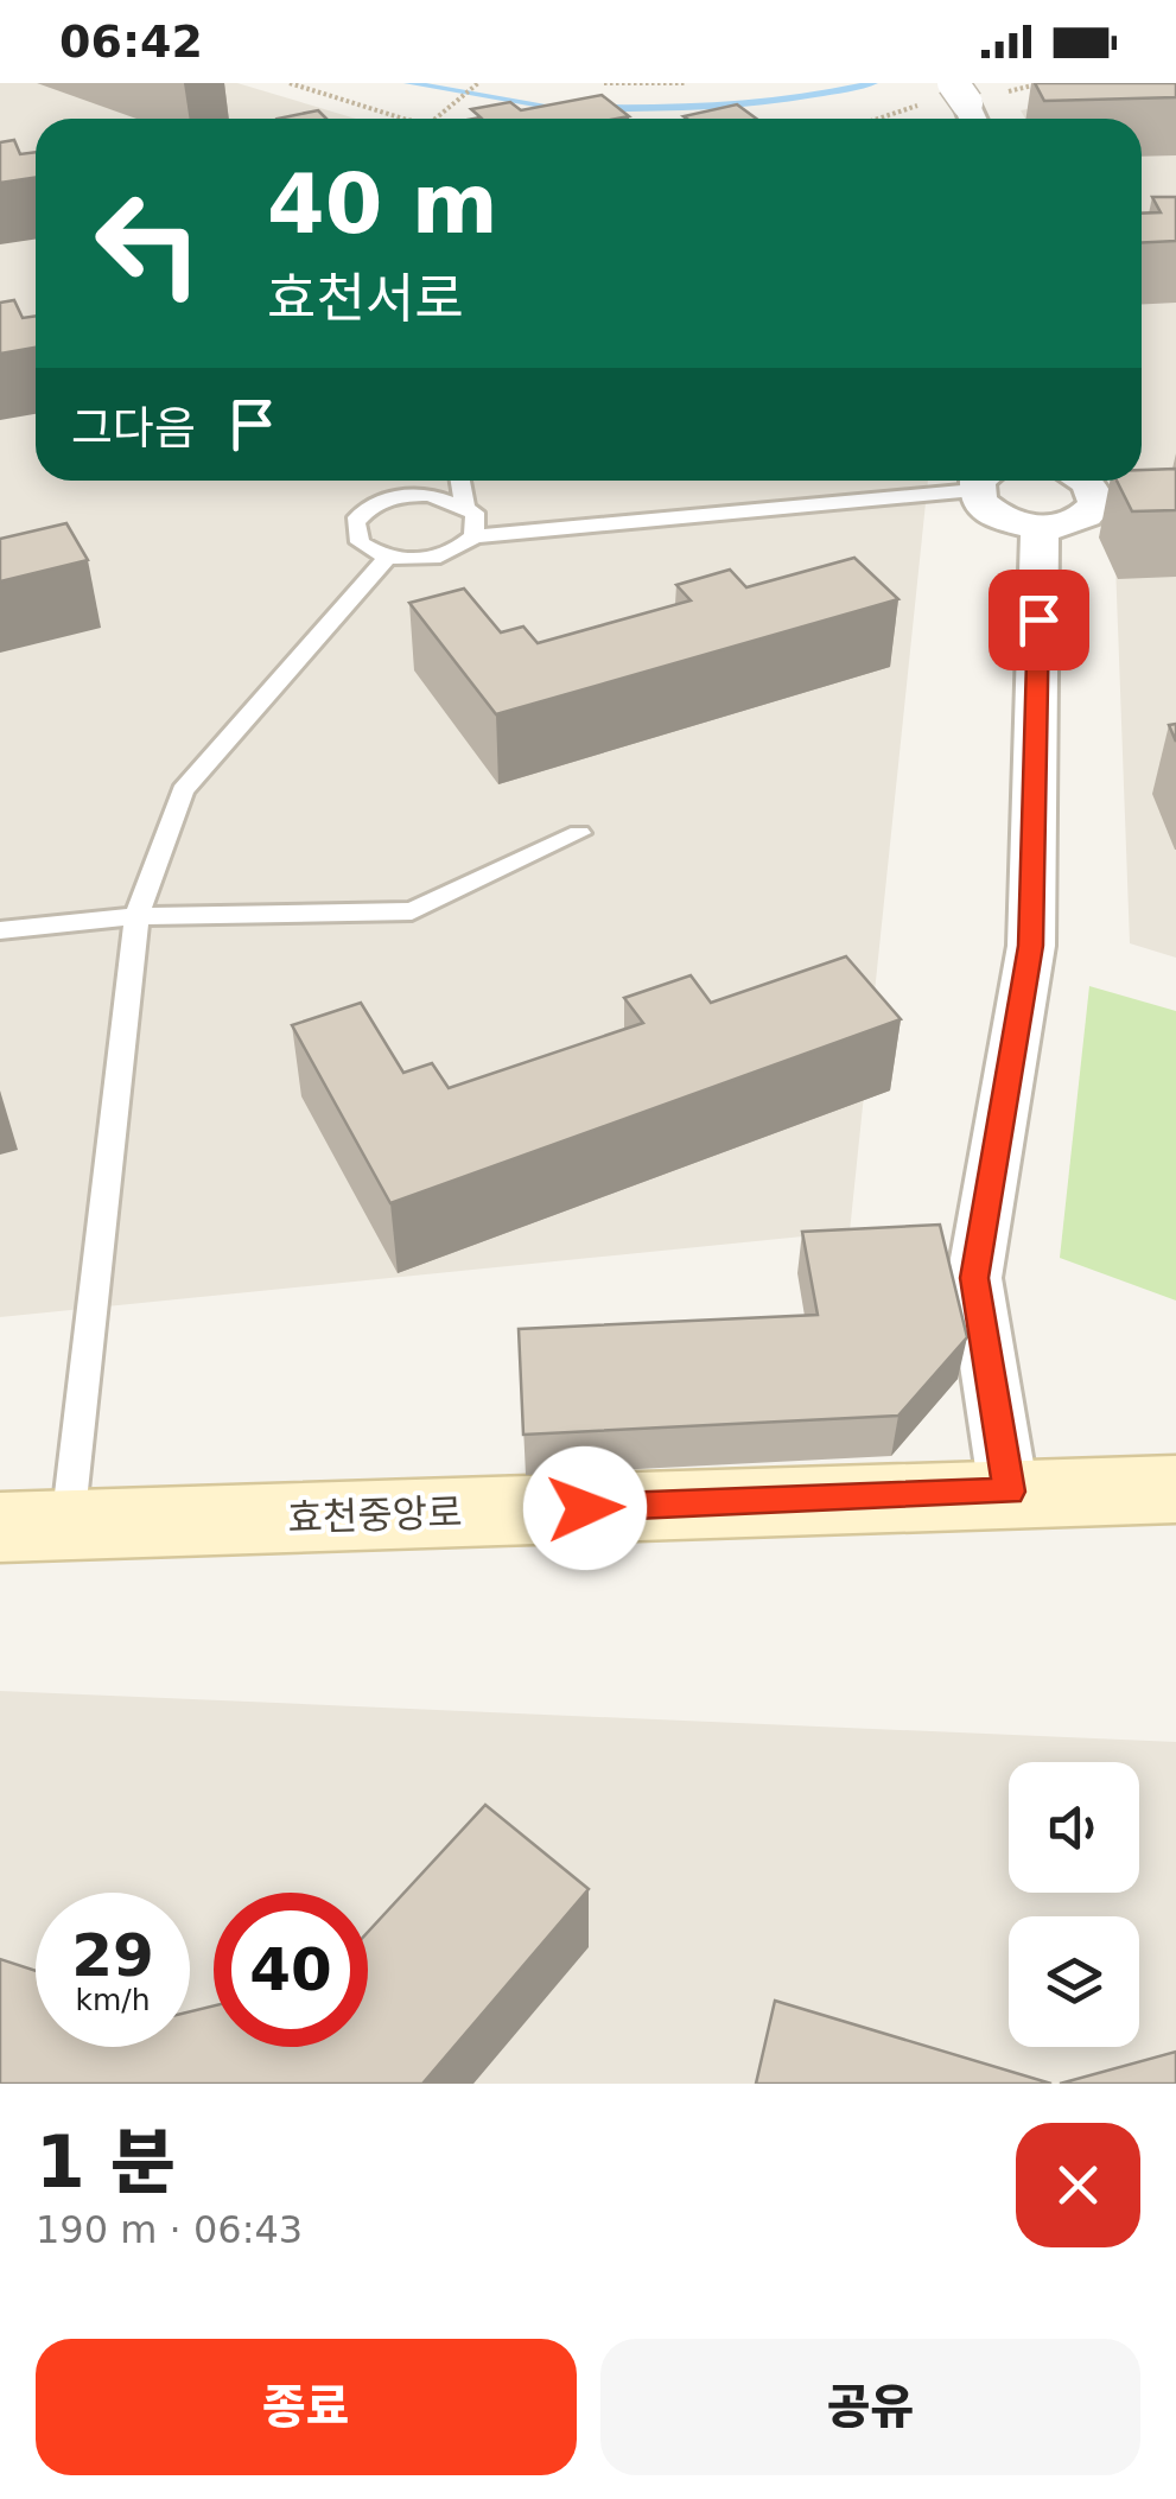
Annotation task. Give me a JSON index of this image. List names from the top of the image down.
{
  "streets": {
    "street": ["효천중앙로"]
  },
  "page": {
    "status": "06:42",
    "turn": ["40 m", "효천서로"],
    "then": "그다음",
    "speed": "29 km/h",
    "limit": "40",
    "heading": ["1 분", "190 m · 06:43"],
    "buttons": ["종료", "공유"]
  }
}
